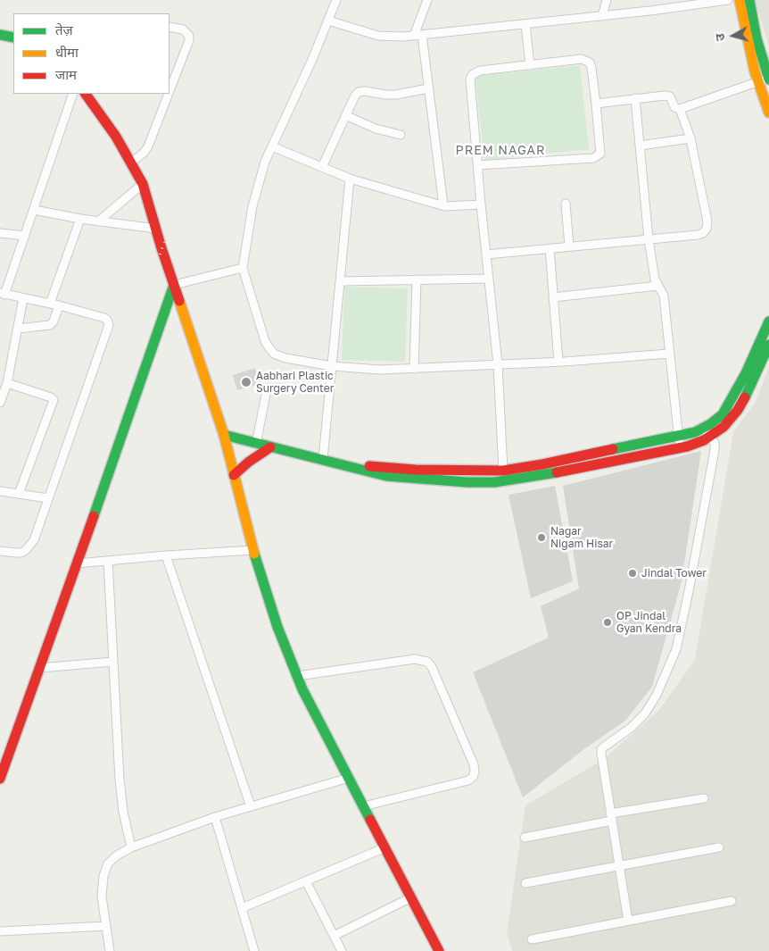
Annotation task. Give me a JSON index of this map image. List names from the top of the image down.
{
  "districts": ["PREM NAGAR"],
  "places": [
    "Aabhari Plastic Surgery Center",
    "Nagar Nigam Hisar",
    "Jindal Tower",
    "OP Jindal Gyan Kendra"
  ],
  "legend": ["तेज़", "धीमा", "जाम"],
  "north": "left"
}
